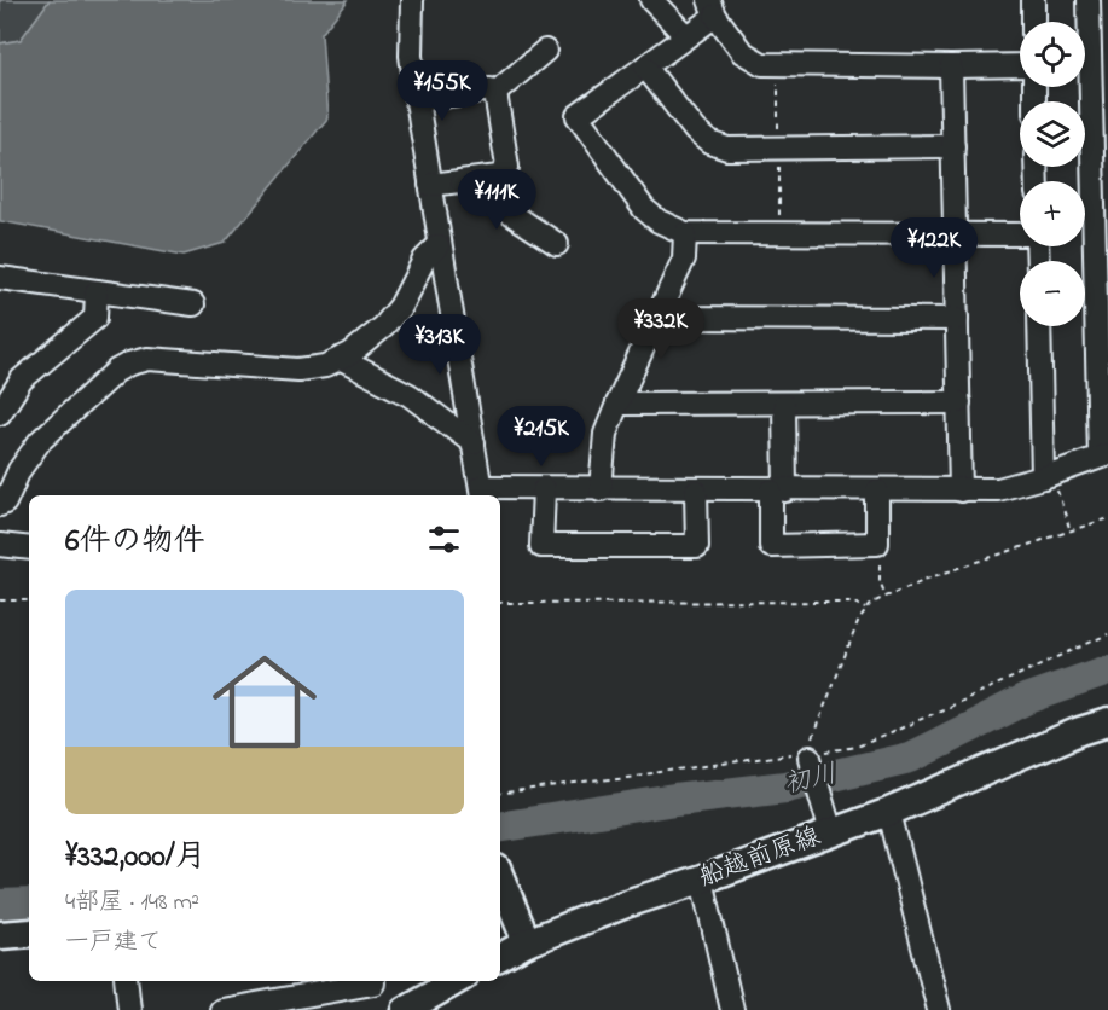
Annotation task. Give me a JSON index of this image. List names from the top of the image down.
{
  "streets": {
    "main road": ["船越前原線"]
  },
  "water": ["初川"],
  "page": {
    "map_buttons": ["+", "−"],
    "price": [
      "¥155K",
      "¥111K",
      "¥122K",
      "¥332K",
      "¥313K",
      "¥215K"
    ],
    "heading": "6件の物件",
    "list": [
      {
        "name": "¥332,000/月",
        "note": "4部屋 · 148 m² · 一戸建て"
      }
    ]
  }
}
